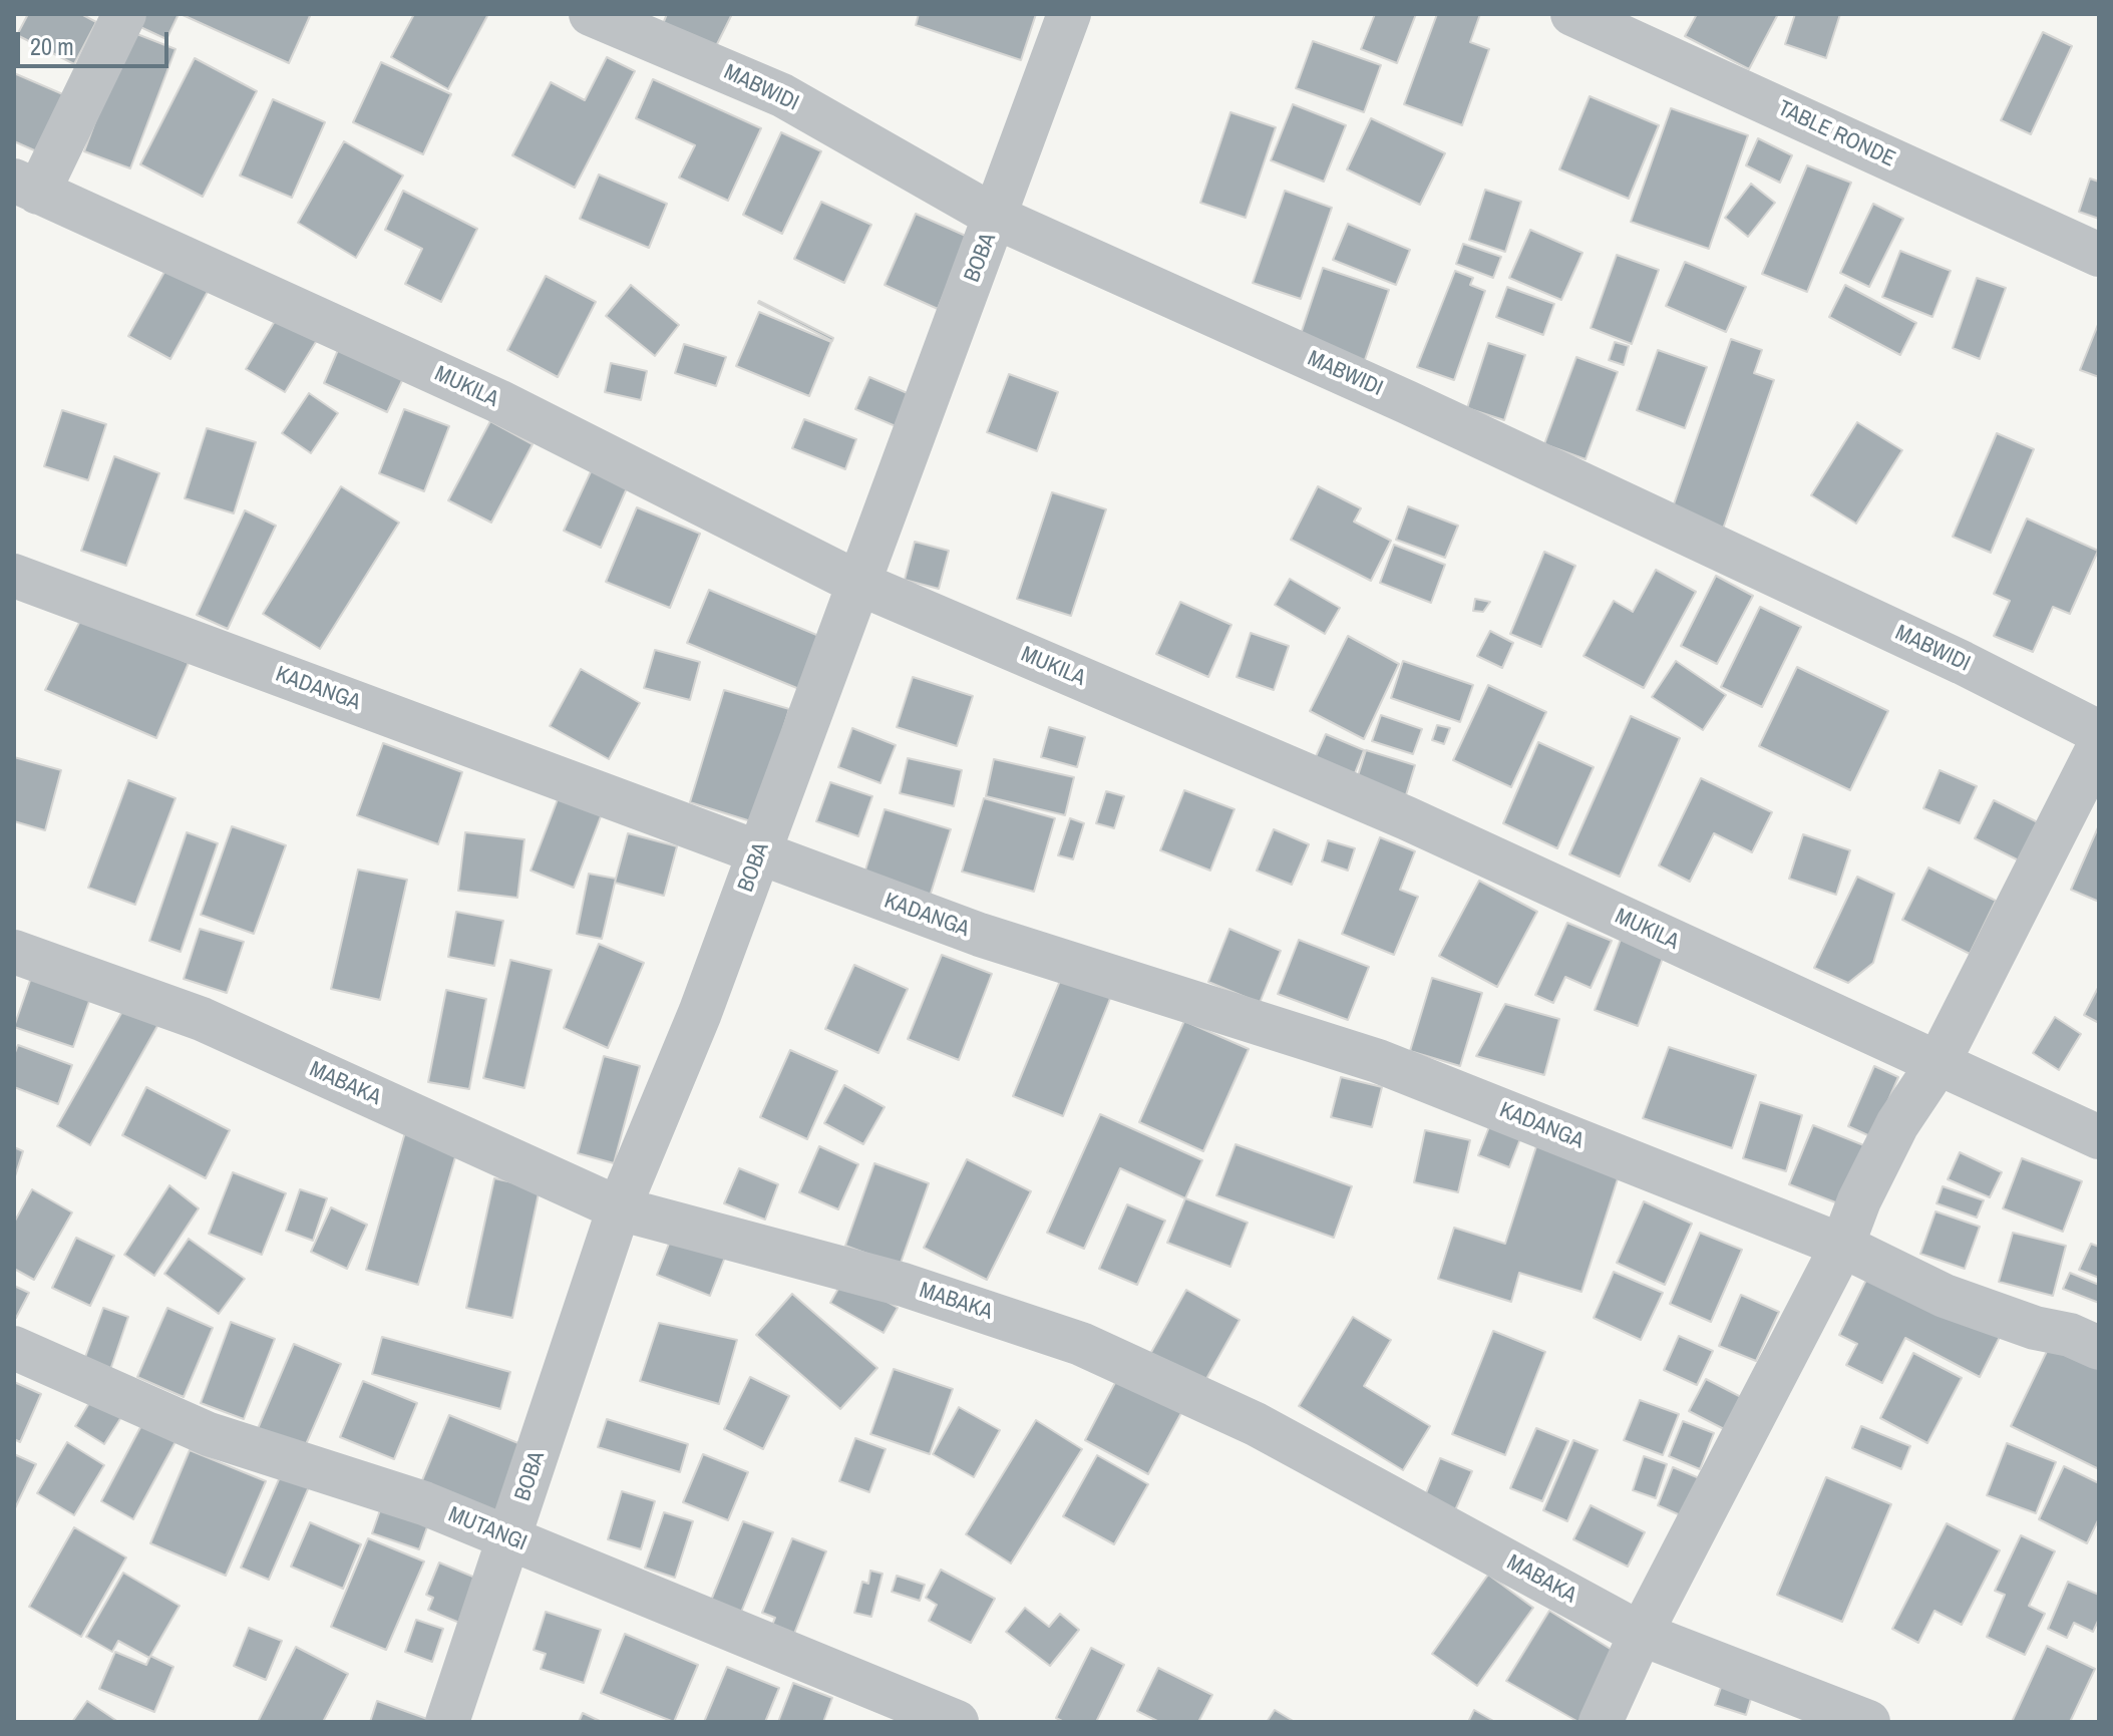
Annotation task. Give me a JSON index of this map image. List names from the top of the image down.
{
  "streets": {
    "street": [
      "MABWIDI",
      "TABLE RONDE",
      "BOBA",
      "MUKILA",
      "KADANGA",
      "MABAKA",
      "MUTANGI"
    ]
  },
  "crossings": [
    ["MABWIDI", "BOBA"],
    ["BOBA", "MUKILA"],
    ["BOBA", "KADANGA"],
    ["BOBA", "MABAKA"],
    ["BOBA", "MUTANGI"]
  ],
  "scale_bar": "20 m"
}
